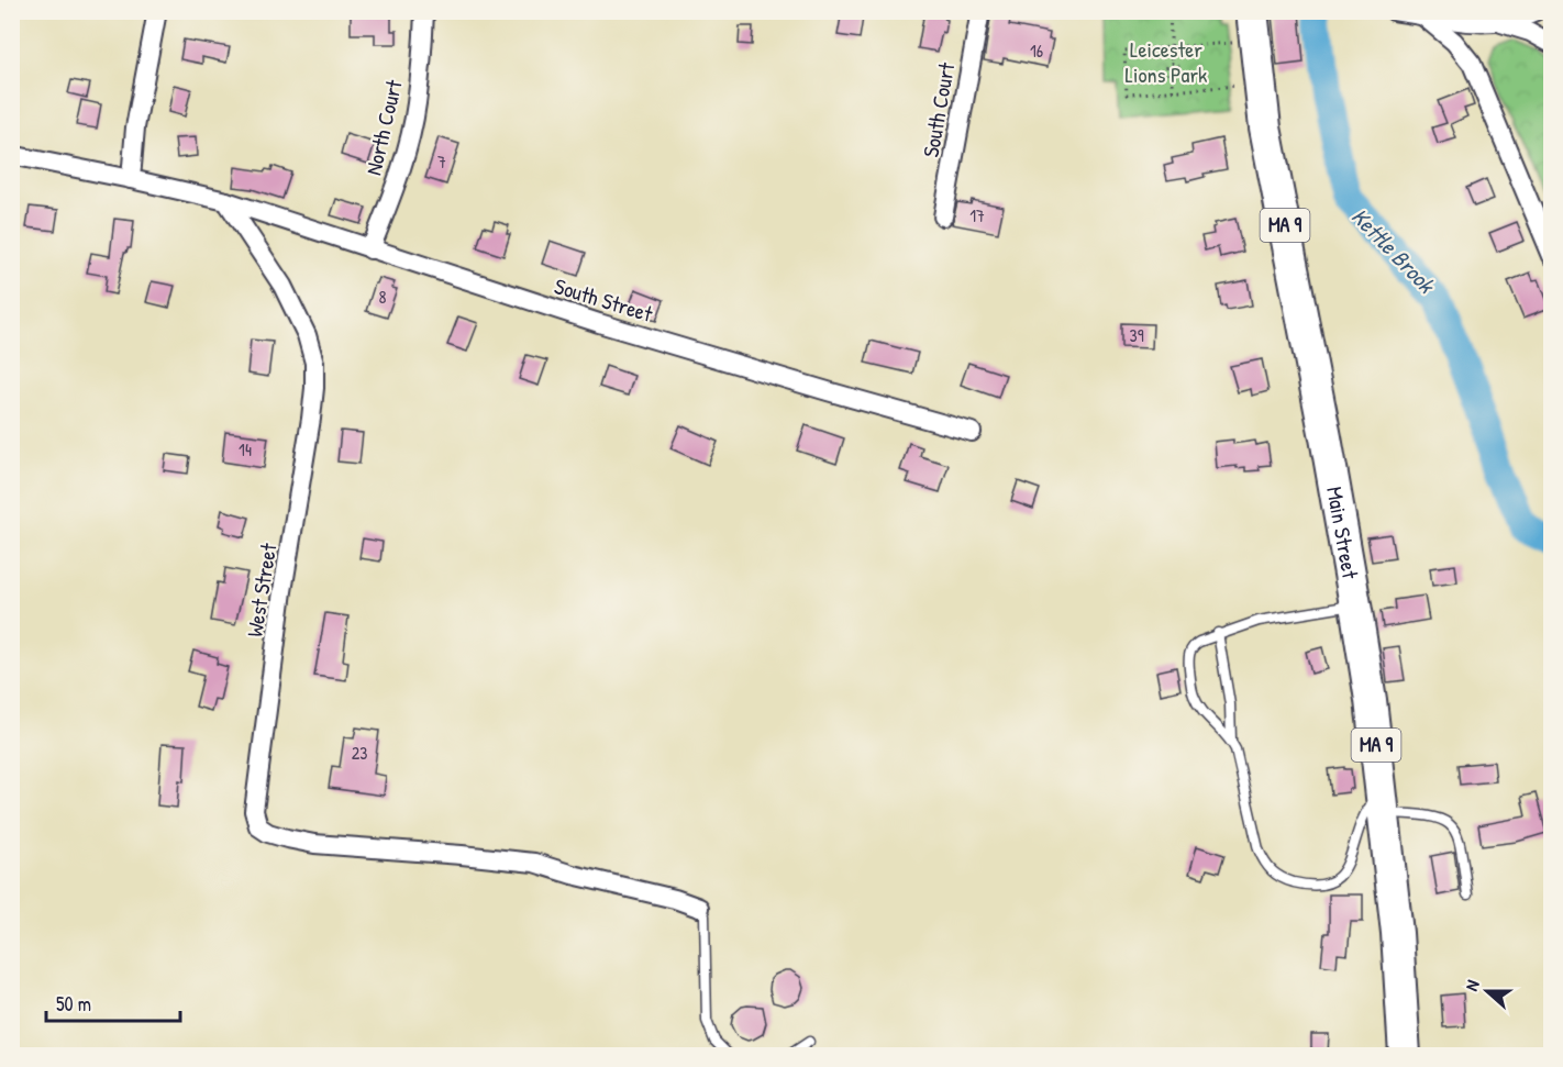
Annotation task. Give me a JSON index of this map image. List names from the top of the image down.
{
  "streets": {
    "highway": ["MA 9", "Main Street"],
    "street": [
      "South Court",
      "North Court",
      "South Street",
      "West Street"
    ]
  },
  "crossings": [
    ["North Court", "South Street"],
    ["South Street", "West Street"]
  ],
  "water": ["Kettle Brook"],
  "parks": ["Leicester Lions Park"],
  "house_numbers": [
    "16",
    "7",
    "17",
    "8",
    "39",
    "14",
    "23"
  ],
  "scale_bar": "50 m",
  "north": "left"
}
